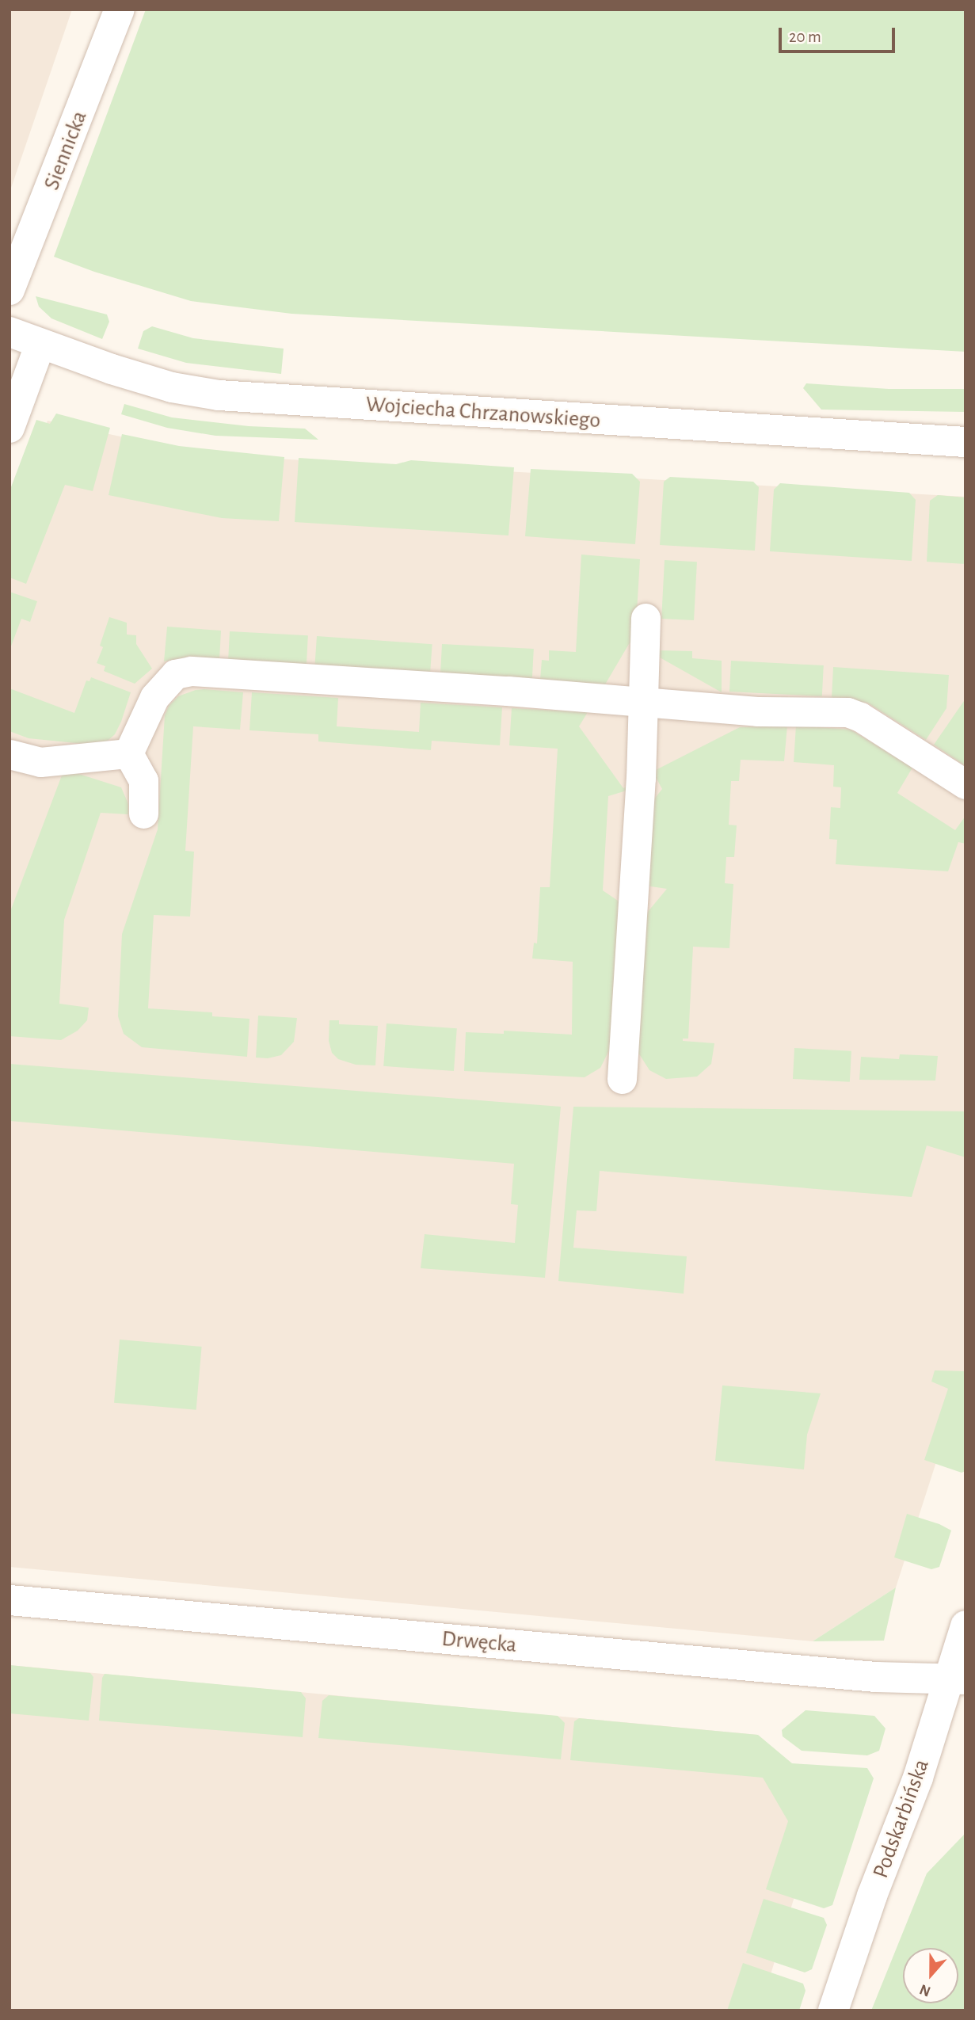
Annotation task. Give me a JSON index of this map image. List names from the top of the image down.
{
  "streets": {
    "street": [
      "Siennicka",
      "Wojciecha Chrzanowskiego",
      "Drwęcka",
      "Podskarbińska"
    ]
  },
  "crossings": [
    ["Drwęcka", "Podskarbińska"]
  ],
  "scale_bar": "20 m",
  "north": "bottom"
}
